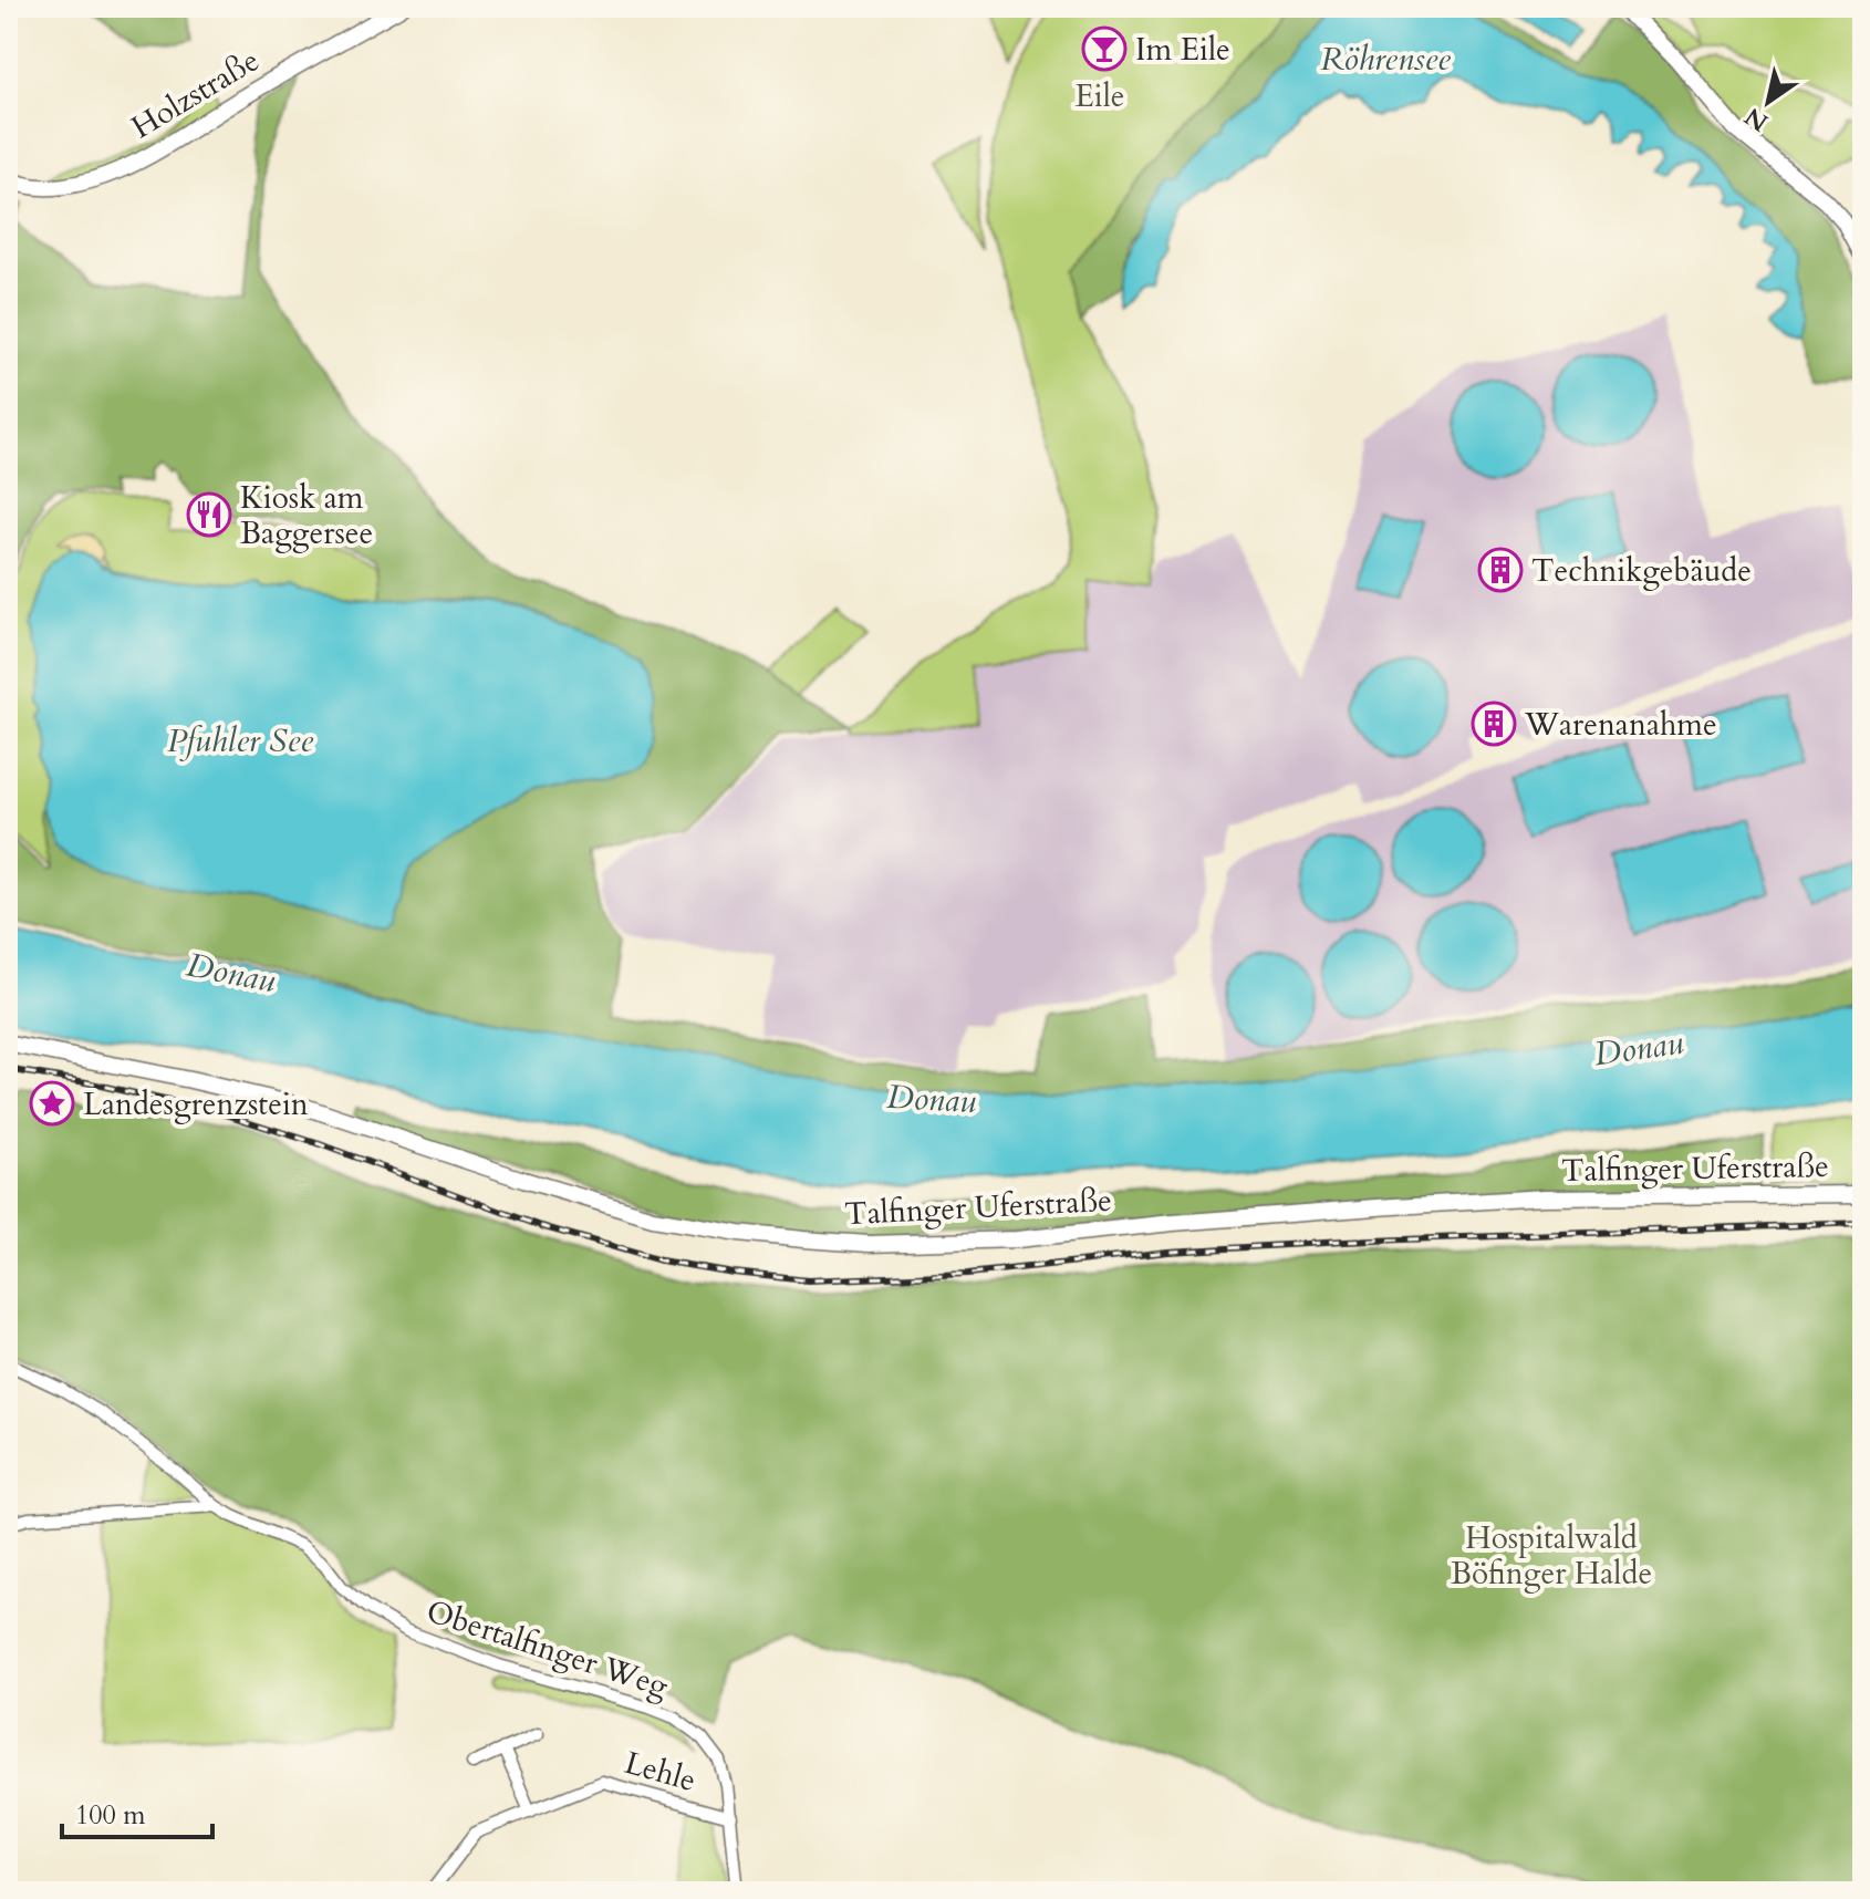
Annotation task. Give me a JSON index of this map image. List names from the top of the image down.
{
  "streets": {
    "street": [
      "Holzstraße",
      "Talfinger Uferstraße",
      "Obertalfinger Weg",
      "Lehle"
    ]
  },
  "crossings": [
    ["Obertalfinger Weg", "Lehle"]
  ],
  "water": ["Röhrensee", "Pfuhler See", "Donau"],
  "parks": ["Eile", "Hospitalwald Böfinger Halde"],
  "places": {
    "bar": ["Im Eile"],
    "restaurant": ["Kiosk am Baggersee"],
    "building": ["Technikgebäude", "Warenanahme"],
    "place": ["Landesgrenzstein"]
  },
  "scale_bar": "100 m",
  "north": "bottom left"
}
